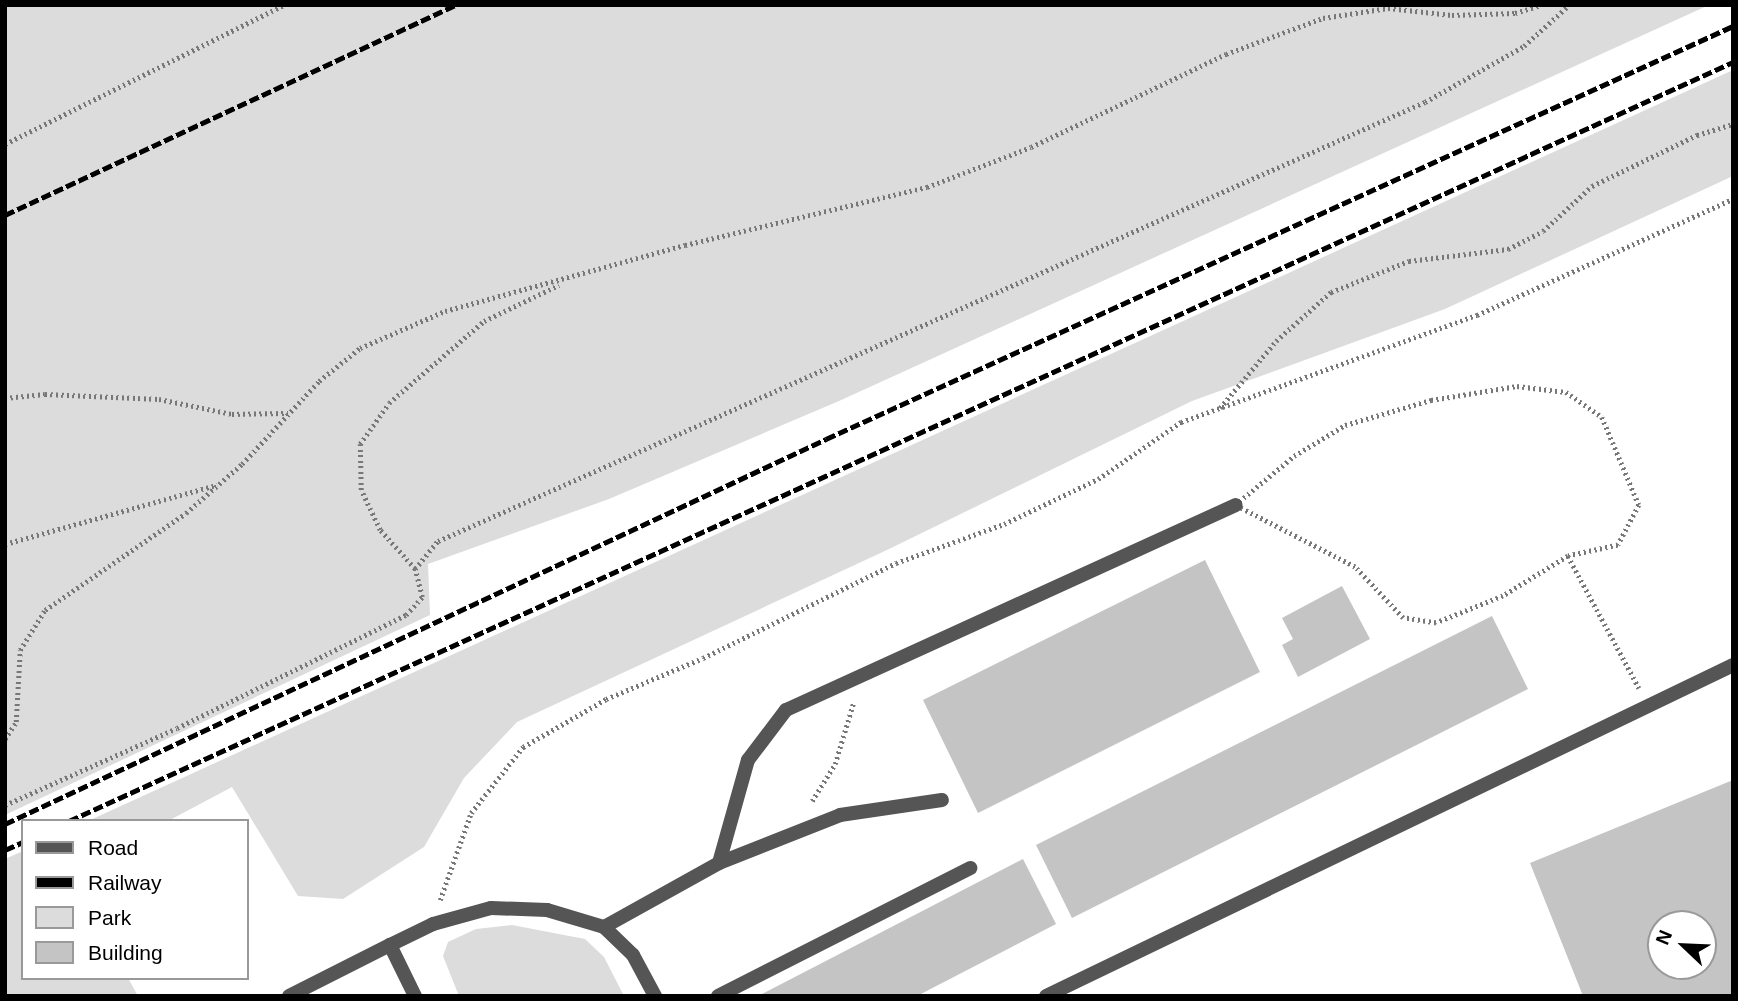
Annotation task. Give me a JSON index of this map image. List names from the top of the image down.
{
  "legend": [
    "Road",
    "Railway",
    "Park",
    "Building"
  ],
  "north": "top left"
}
